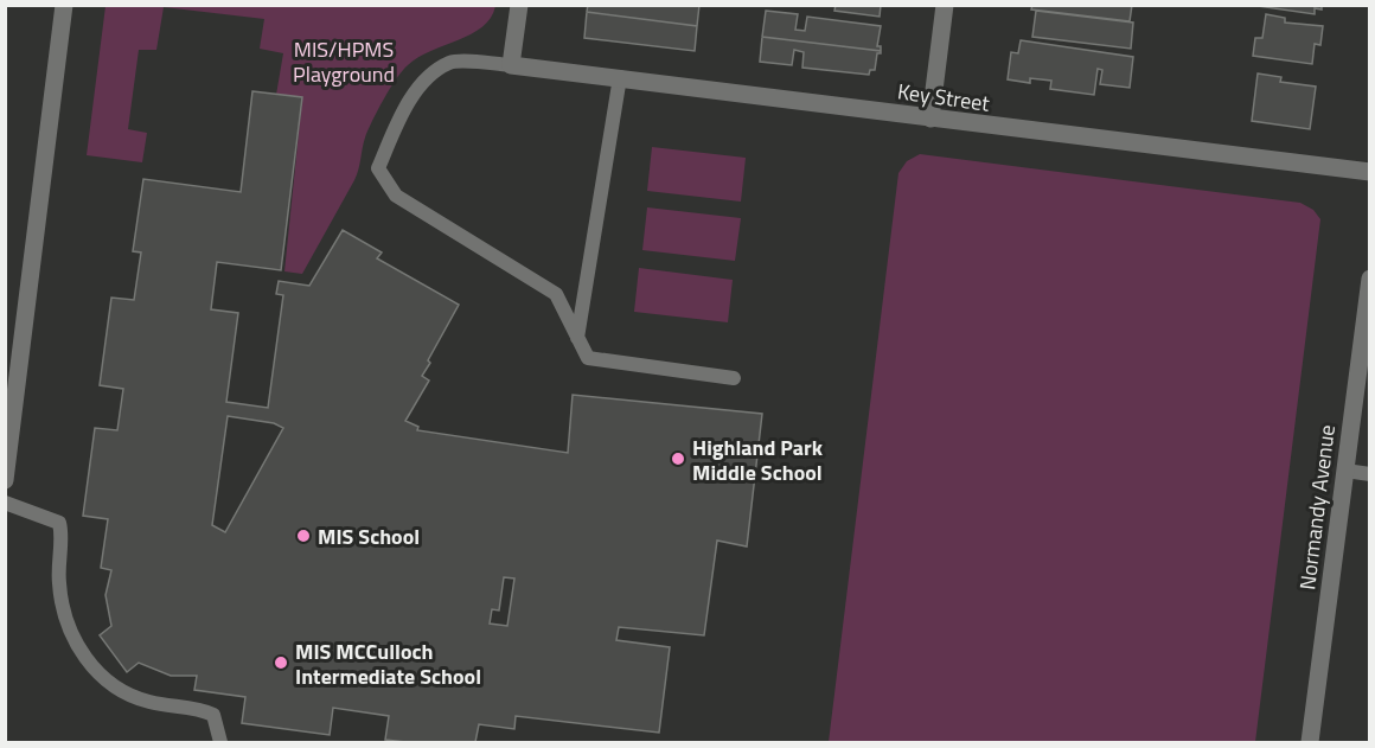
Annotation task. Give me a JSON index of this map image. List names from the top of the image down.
{
  "streets": {
    "street": ["Key Street", "Normandy Avenue"]
  },
  "parks": ["MIS/HPMS Playground"],
  "places": ["Highland Park Middle School", "MIS School", "MIS MCCulloch Intermediate School"]
}
